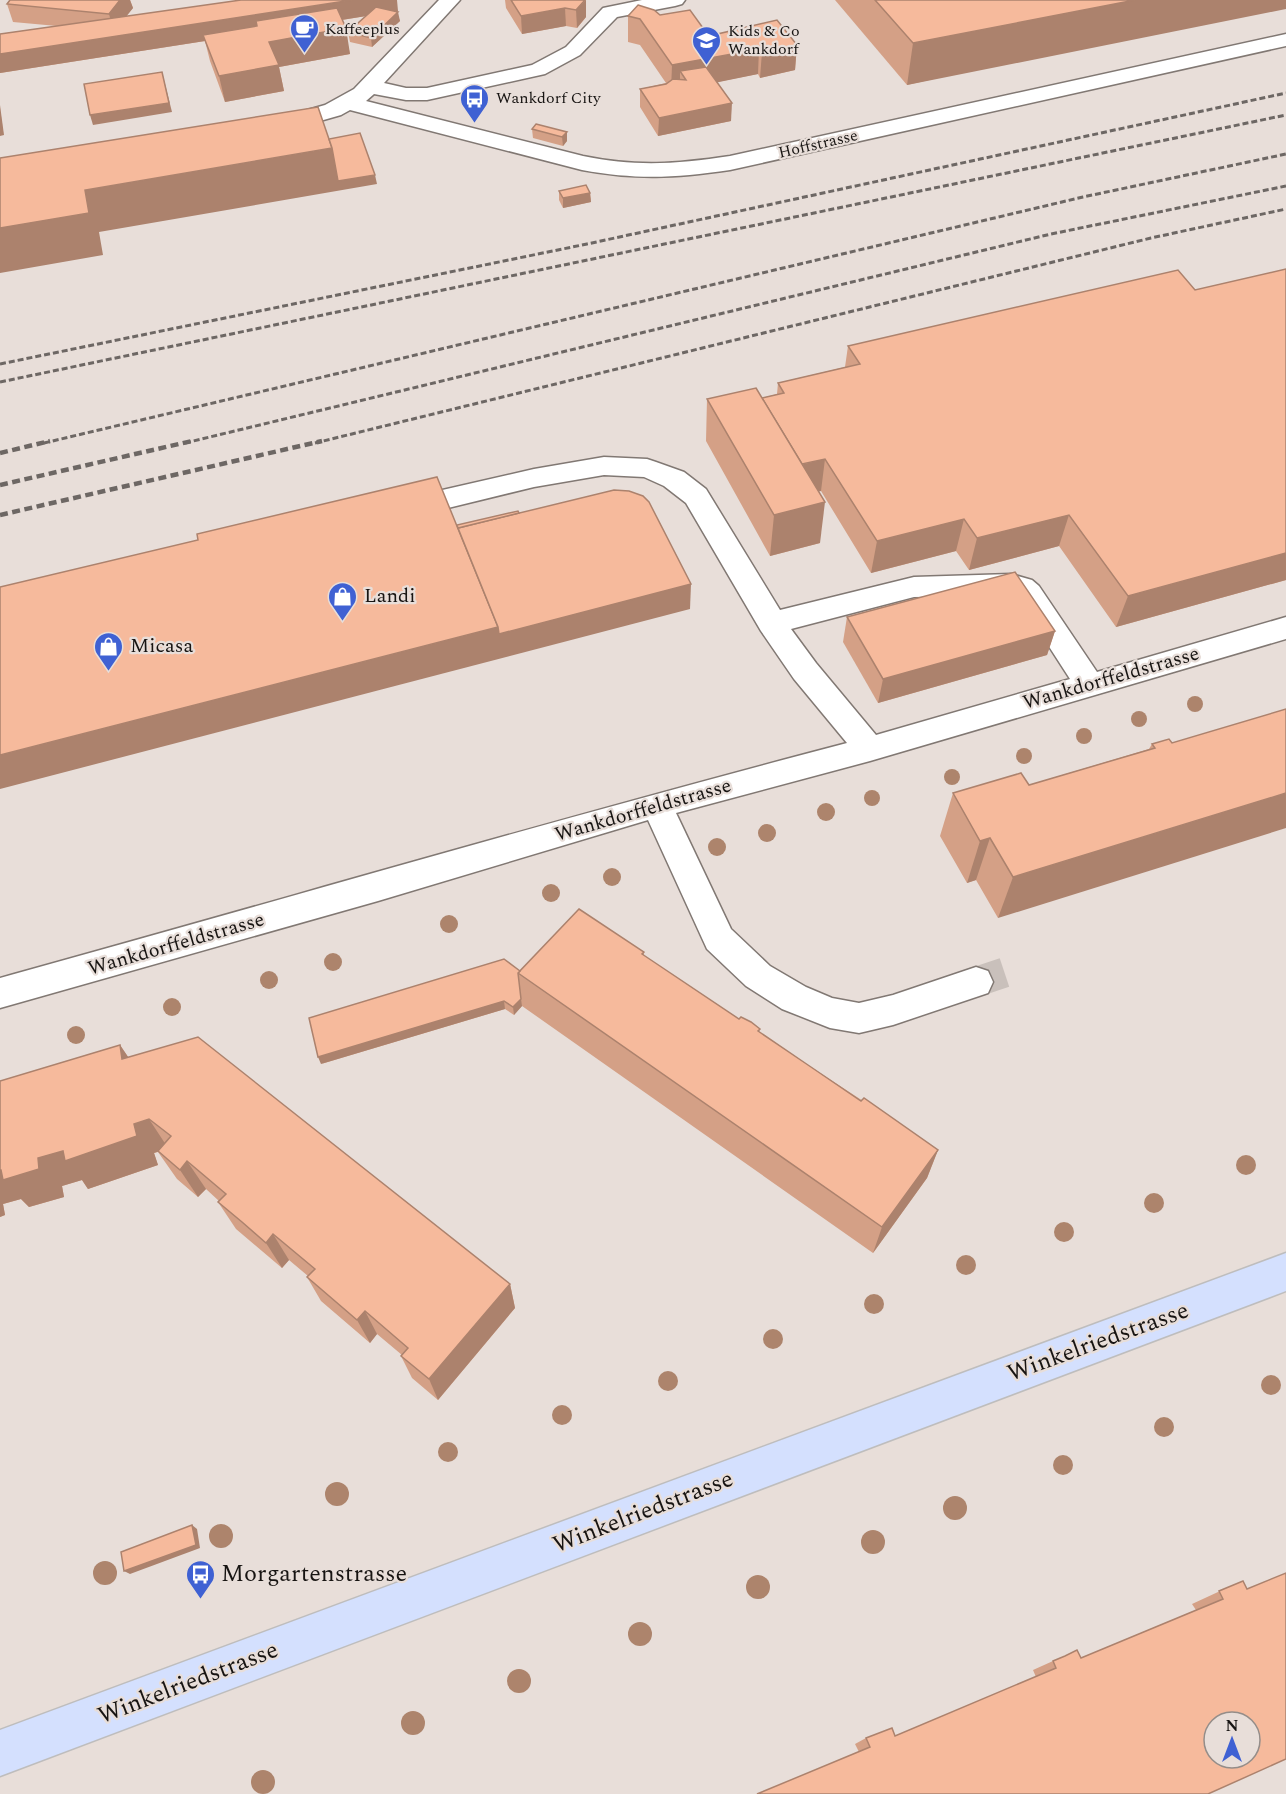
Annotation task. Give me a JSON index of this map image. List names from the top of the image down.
{
  "streets": {
    "main road": ["Winkelriedstrasse"],
    "street": ["Hoffstrasse", "Wankdorffeldstrasse"]
  },
  "places": {
    "cafe": ["Kaffeeplus"],
    "school or university": ["Kids & Co Wankdorf"],
    "bus stop": ["Wankdorf City", "Morgartenstrasse"],
    "shop": ["Landi", "Micasa"]
  },
  "north": "top"
}
